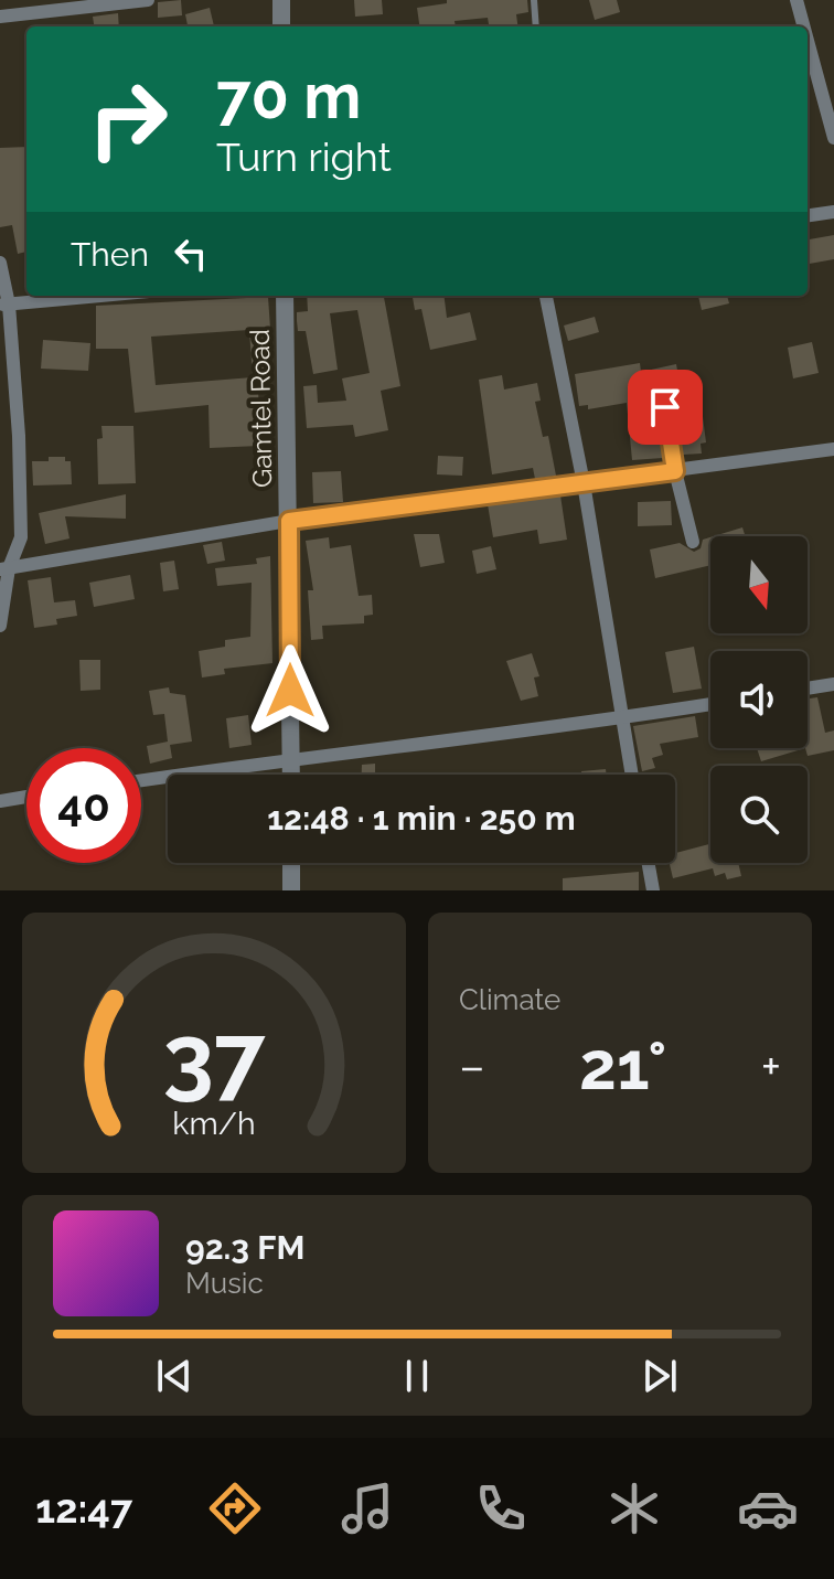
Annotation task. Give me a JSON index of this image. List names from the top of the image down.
{
  "streets": {
    "street": ["Gamtel Road"]
  },
  "north": "bottom",
  "page": {
    "turn": ["70 m", "Turn right"],
    "then": "Then",
    "limit": "40",
    "trip": "12:48 · 1 min · 250 m",
    "tile": "Climate",
    "heat": ["−", "21°", "+"],
    "song": ["92.3 FM", "Music"],
    "tabs": "12:47",
    "gauge": ["37", "km/h"]
  }
}
